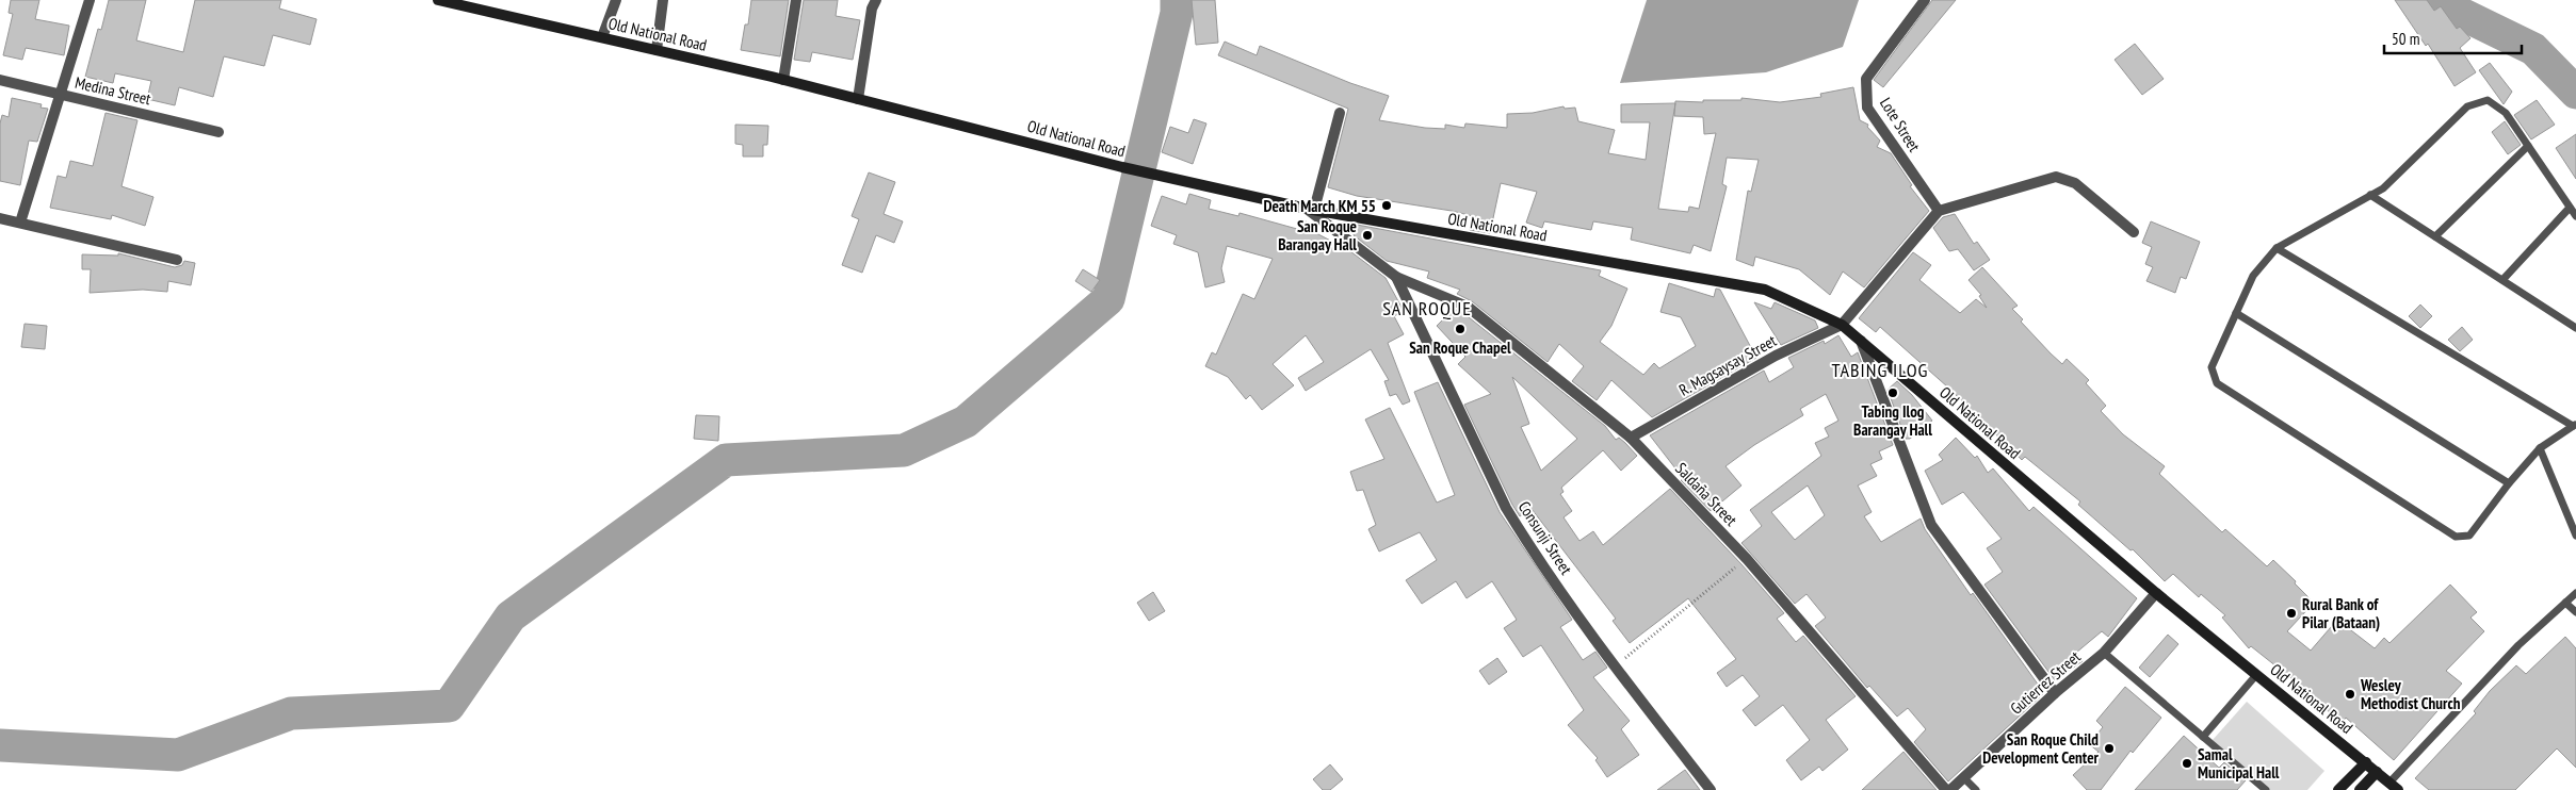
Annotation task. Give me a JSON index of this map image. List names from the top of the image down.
{
  "streets": {
    "main road": ["Old National Road"],
    "street": [
      "Medina Street",
      "Lote Street",
      "R. Magsaysay Street",
      "Saldaña Street",
      "Consunji Street",
      "Gutierrez Street"
    ]
  },
  "crossings": [
    ["Old National Road", "R. Magsaysay Street"],
    ["Old National Road", "Gutierrez Street"],
    ["R. Magsaysay Street", "Saldaña Street"],
    ["Saldaña Street", "Consunji Street"]
  ],
  "districts": ["SAN ROQUE", "TABING ILOG"],
  "places": [
    "Death March KM 55",
    "San Roque Barangay Hall",
    "San Roque Chapel",
    "Tabing Ilog Barangay Hall",
    "Rural Bank of Pilar (Bataan)",
    "Wesley Methodist Church",
    "San Roque Child Development Center",
    "Samal Municipal Hall"
  ],
  "scale_bar": "50 m"
}
